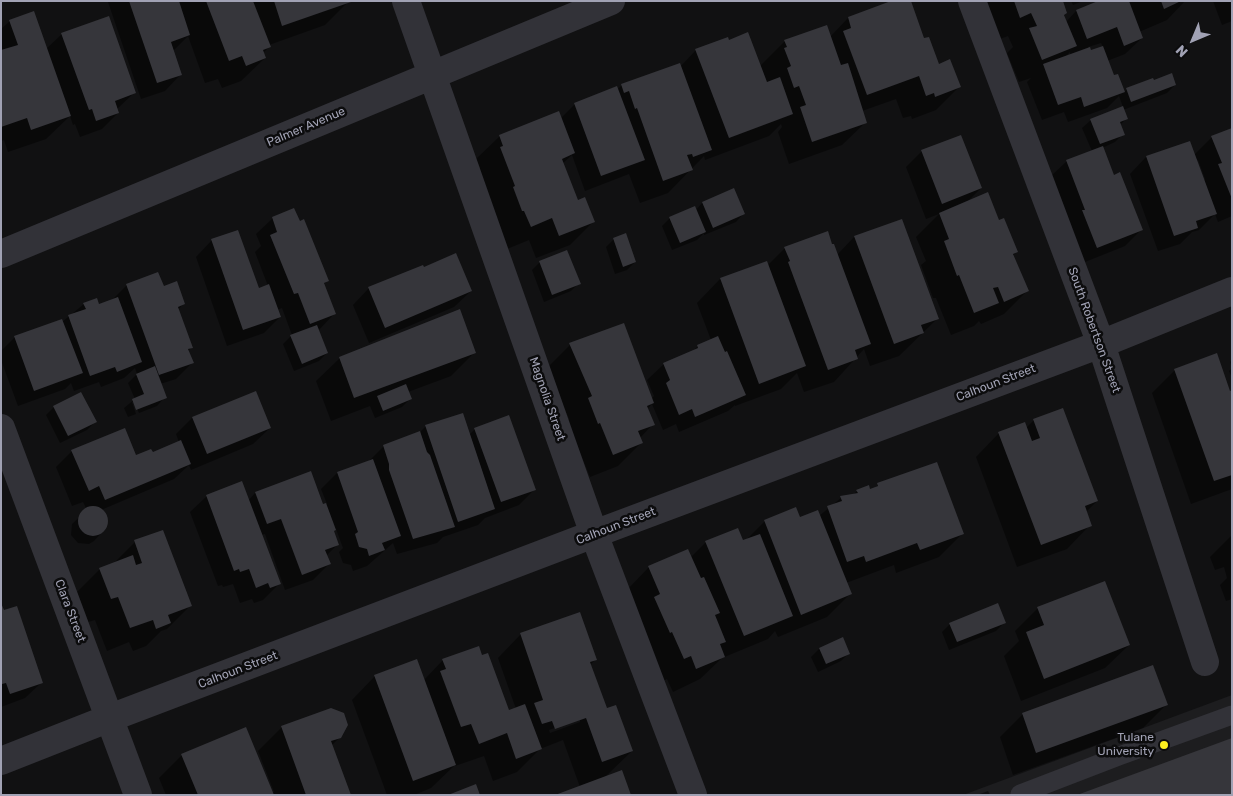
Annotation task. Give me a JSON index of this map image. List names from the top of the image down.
{
  "streets": {
    "street": [
      "Palmer Avenue",
      "South Robertson Street",
      "Calhoun Street",
      "Magnolia Street",
      "Clara Street"
    ]
  },
  "crossings": [
    ["Palmer Avenue", "Magnolia Street"],
    ["South Robertson Street", "Calhoun Street"],
    ["Calhoun Street", "Magnolia Street"],
    ["Calhoun Street", "Clara Street"]
  ],
  "places": ["Tulane University"],
  "north": "bottom left"
}
